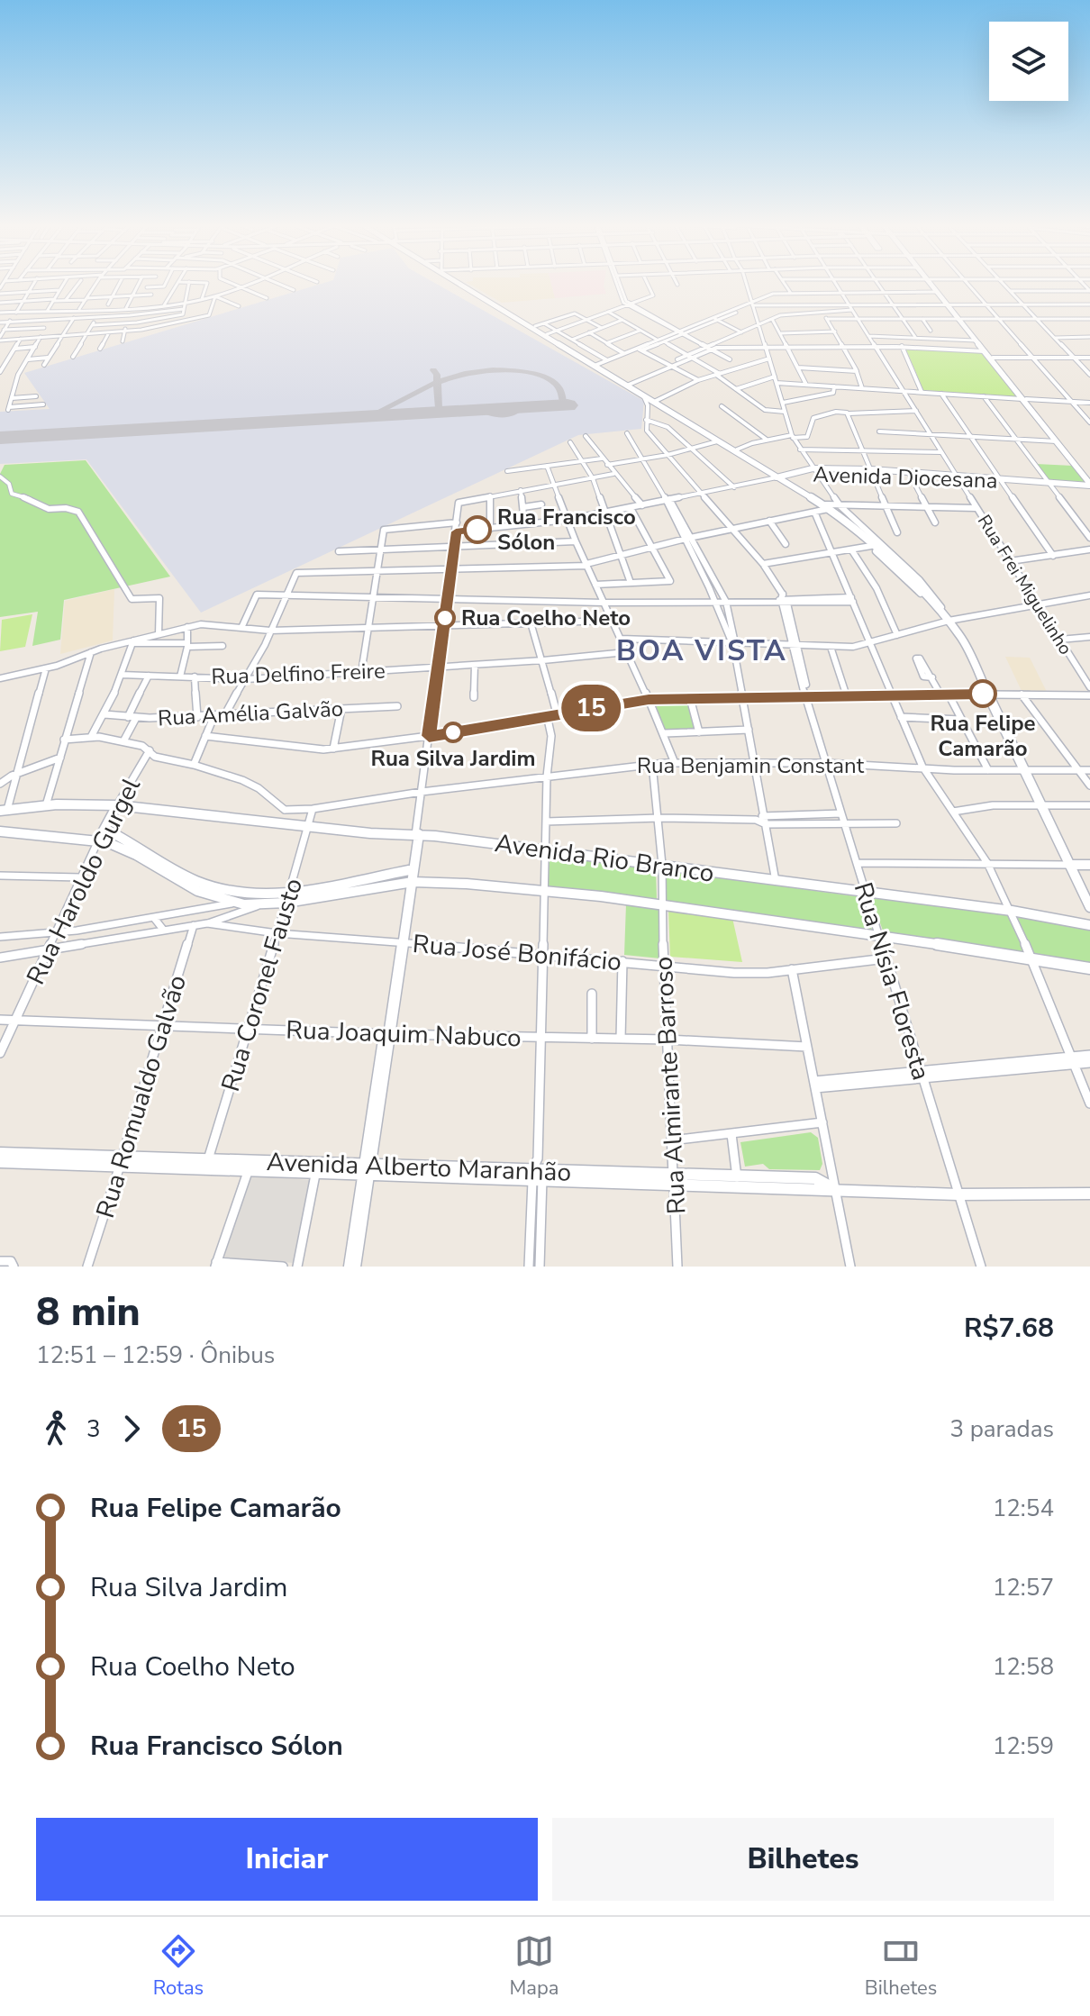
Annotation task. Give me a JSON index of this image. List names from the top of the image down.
{
  "streets": {
    "main road": [
      "Avenida Diocesana",
      "Avenida Rio Branco",
      "Rua Haroldo Gurgel",
      "Avenida Alberto Maranhão"
    ],
    "street": [
      "Rua Frei Miguelinho",
      "Rua Delfino Freire",
      "Rua Amélia Galvão",
      "Rua Benjamin Constant",
      "Rua José Bonifácio",
      "Rua Nísia Floresta",
      "Rua Coronel Fausto",
      "Rua Joaquim Nabuco",
      "Rua Almirante Barroso",
      "Rua Romualdo Galvão"
    ]
  },
  "crossings": [
    ["Avenida Diocesana", "Rua Frei Miguelinho"],
    ["Rua Benjamin Constant", "Rua Nísia Floresta"],
    ["Rua Benjamin Constant", "Rua Coronel Fausto"],
    ["Rua Benjamin Constant", "Rua Almirante Barroso"],
    ["Avenida Rio Branco", "Rua Haroldo Gurgel"],
    ["Avenida Rio Branco", "Rua Nísia Floresta"],
    ["Avenida Rio Branco", "Rua Coronel Fausto"],
    ["Avenida Rio Branco", "Rua Almirante Barroso"],
    ["Rua Haroldo Gurgel", "Rua José Bonifácio"],
    ["Rua Haroldo Gurgel", "Rua Joaquim Nabuco"],
    ["Rua José Bonifácio", "Rua Nísia Floresta"],
    ["Rua José Bonifácio", "Rua Coronel Fausto"],
    ["Rua José Bonifácio", "Rua Almirante Barroso"],
    ["Rua José Bonifácio", "Rua Romualdo Galvão"],
    ["Rua Nísia Floresta", "Avenida Alberto Maranhão"],
    ["Rua Coronel Fausto", "Rua Joaquim Nabuco"],
    ["Rua Coronel Fausto", "Avenida Alberto Maranhão"],
    ["Rua Joaquim Nabuco", "Rua Almirante Barroso"],
    ["Rua Joaquim Nabuco", "Rua Romualdo Galvão"],
    ["Rua Almirante Barroso", "Avenida Alberto Maranhão"],
    ["Rua Romualdo Galvão", "Avenida Alberto Maranhão"]
  ],
  "districts": ["BOA VISTA"],
  "places": [
    "Rua Francisco Sólon",
    "Rua Coelho Neto",
    "Rua Felipe Camarão",
    "Rua Silva Jardim"
  ],
  "lines": ["bus line 15"],
  "page": {
    "on_map": "15",
    "heading": ["8 min", "12:51 – 12:59 · Ônibus", "R$7.68"],
    "legs": ["3", "15", "3 paradas"],
    "list": [
      {
        "name": "Rua Felipe Camarão",
        "value": "12:54"
      },
      {
        "name": "Rua Silva Jardim",
        "value": "12:57"
      },
      {
        "name": "Rua Coelho Neto",
        "value": "12:58"
      },
      {
        "name": "Rua Francisco Sólon",
        "value": "12:59"
      }
    ],
    "buttons": ["Iniciar", "Bilhetes"],
    "tabs": ["Rotas", "Mapa", "Bilhetes"]
  }
}
